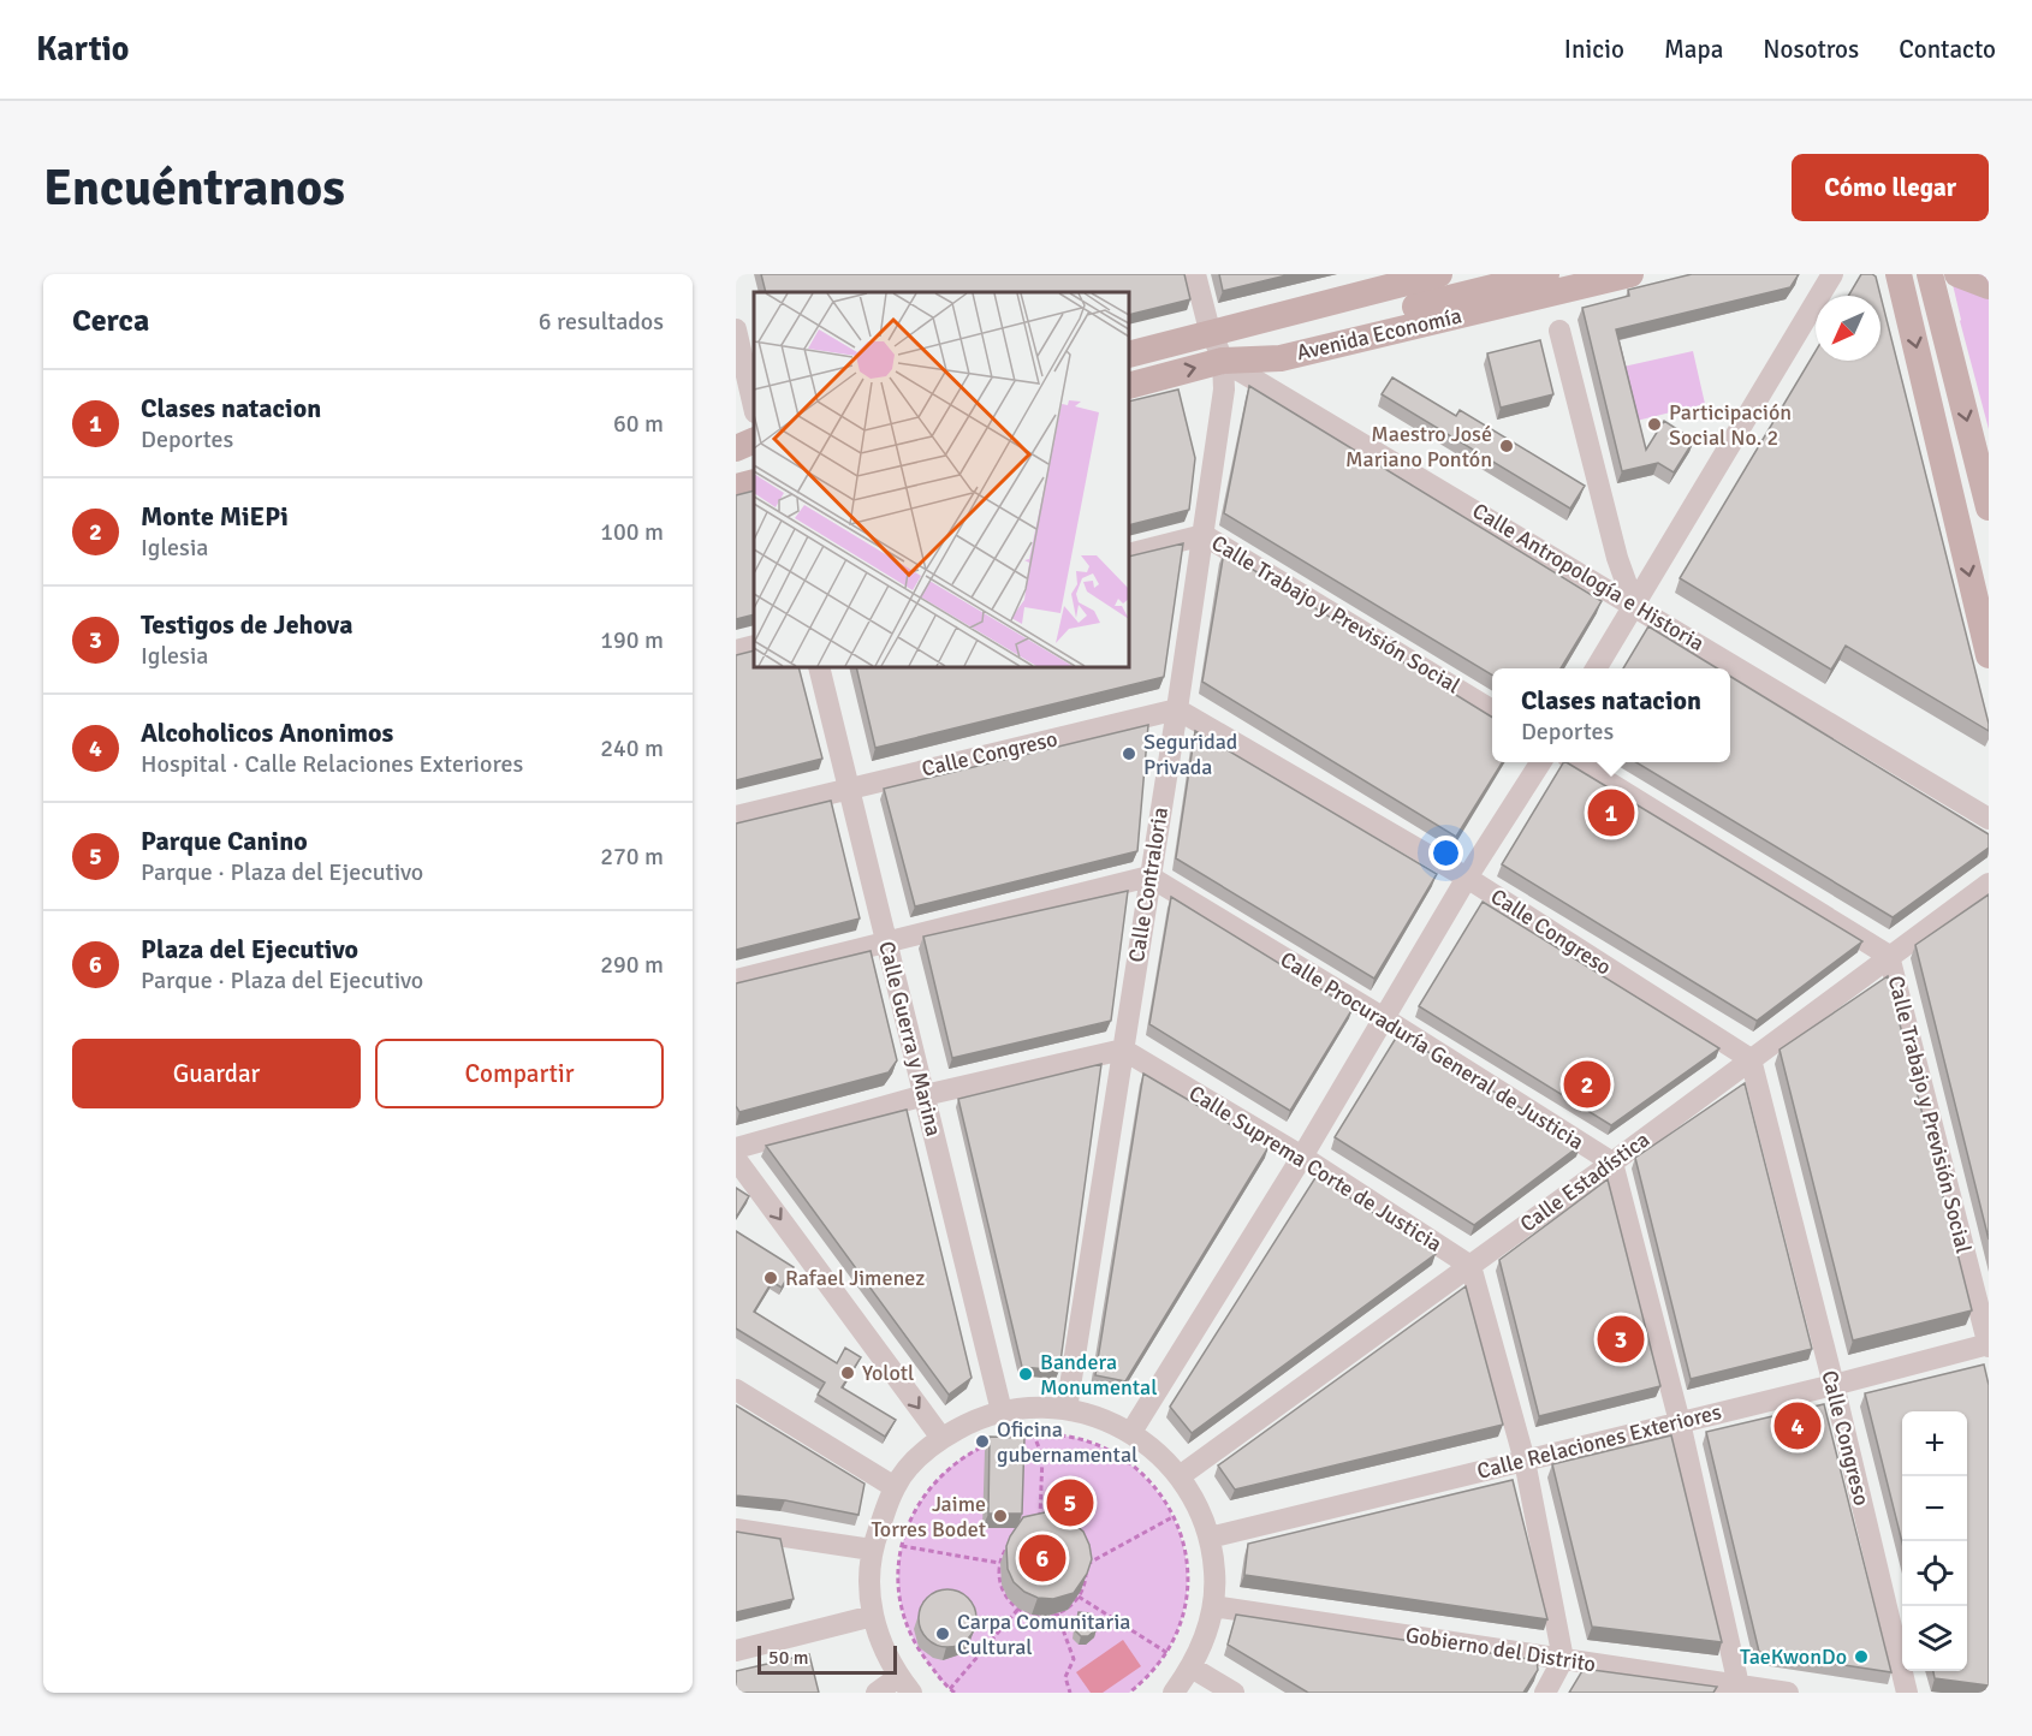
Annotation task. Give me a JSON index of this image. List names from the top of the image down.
{
  "streets": {
    "main road": ["Avenida Economía"],
    "street": [
      "Calle Antropología e Historia",
      "Calle Trabajo y Previsión Social",
      "Calle Congreso",
      "Calle Contraloria",
      "Calle Guerra y Marina",
      "Calle Procuraduría General de Justicia",
      "Calle Suprema Corte de Justicia",
      "Calle Estadística",
      "Calle Relaciones Exteriores",
      "Gobierno del Distrito"
    ]
  },
  "crossings": [
    ["Avenida Economía", "Calle Antropología e Historia"],
    ["Avenida Economía", "Calle Contraloria"],
    ["Calle Antropología e Historia", "Calle Contraloria"],
    ["Calle Trabajo y Previsión Social", "Calle Contraloria"],
    ["Calle Trabajo y Previsión Social", "Calle Estadística"],
    ["Calle Trabajo y Previsión Social", "Calle Relaciones Exteriores"],
    ["Calle Congreso", "Calle Contraloria"],
    ["Calle Congreso", "Calle Guerra y Marina"],
    ["Calle Congreso", "Calle Estadística"],
    ["Calle Congreso", "Calle Relaciones Exteriores"],
    ["Calle Contraloria", "Calle Procuraduría General de Justicia"],
    ["Calle Contraloria", "Calle Suprema Corte de Justicia"],
    ["Calle Procuraduría General de Justicia", "Calle Estadística"],
    ["Calle Suprema Corte de Justicia", "Calle Estadística"]
  ],
  "places": [
    "Participación Social No. 2",
    "Maestro José Mariano Pontón",
    "Seguridad Privada",
    "Rafael Jimenez",
    "Yolotl",
    "Bandera Monumental",
    "Oficina gubernamental",
    "Jaime Torres Bodet",
    "Carpa Comunitaria Cultural",
    "TaeKwonDo"
  ],
  "scale_bar": "50 m",
  "north": "bottom left",
  "page": {
    "header": "Kartio",
    "nav": [
      "Inicio",
      "Mapa",
      "Nosotros",
      "Contacto"
    ],
    "buttons": [
      "Cómo llegar",
      ["Guardar", "Compartir"]
    ],
    "title": "Encuéntranos",
    "heading": ["Cerca", "6 resultados"],
    "list": [
      {
        "mark": "1",
        "name": "Clases natacion",
        "note": "Deportes",
        "value": "60 m"
      },
      {
        "mark": "2",
        "name": "Monte MiEPi",
        "note": "Iglesia",
        "value": "100 m"
      },
      {
        "mark": "3",
        "name": "Testigos de Jehova",
        "note": "Iglesia",
        "value": "190 m"
      },
      {
        "mark": "4",
        "name": "Alcoholicos Anonimos",
        "note": "Hospital · Calle Relaciones Exteriores",
        "value": "240 m"
      },
      {
        "mark": "5",
        "name": "Parque Canino",
        "note": "Parque · Plaza del Ejecutivo",
        "value": "270 m"
      },
      {
        "mark": "6",
        "name": "Plaza del Ejecutivo",
        "note": "Parque · Plaza del Ejecutivo",
        "value": "290 m"
      }
    ],
    "popup": ["Clases natacion", "Deportes"],
    "pins": [
      "1",
      "2",
      "3",
      "4",
      "5",
      "6"
    ],
    "map_buttons": ["+", "−"],
    "scale": "50 m"
  }
}
